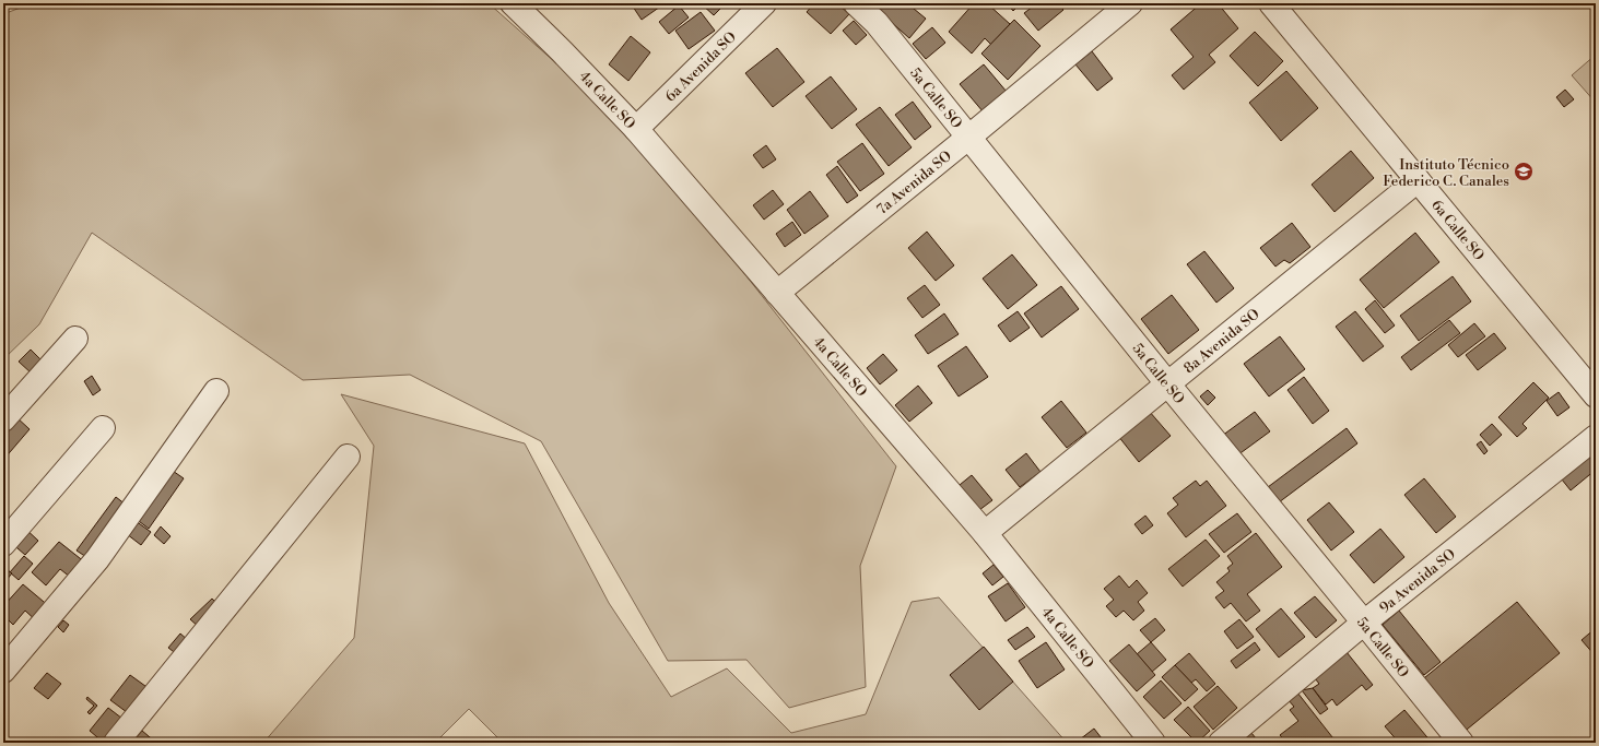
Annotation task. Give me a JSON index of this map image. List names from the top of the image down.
{
  "streets": {
    "street": [
      "6a Avenida SO",
      "5a Calle SO",
      "4a Calle SO",
      "7a Avenida SO",
      "6a Calle SO",
      "8a Avenida SO",
      "9a Avenida SO"
    ]
  },
  "crossings": [
    ["6a Avenida SO", "4a Calle SO"],
    ["5a Calle SO", "7a Avenida SO"],
    ["5a Calle SO", "8a Avenida SO"],
    ["5a Calle SO", "9a Avenida SO"],
    ["4a Calle SO", "7a Avenida SO"],
    ["4a Calle SO", "8a Avenida SO"],
    ["6a Calle SO", "8a Avenida SO"]
  ],
  "places": {
    "school or university": ["Instituto Técnico Federico C. Canales"]
  }
}
